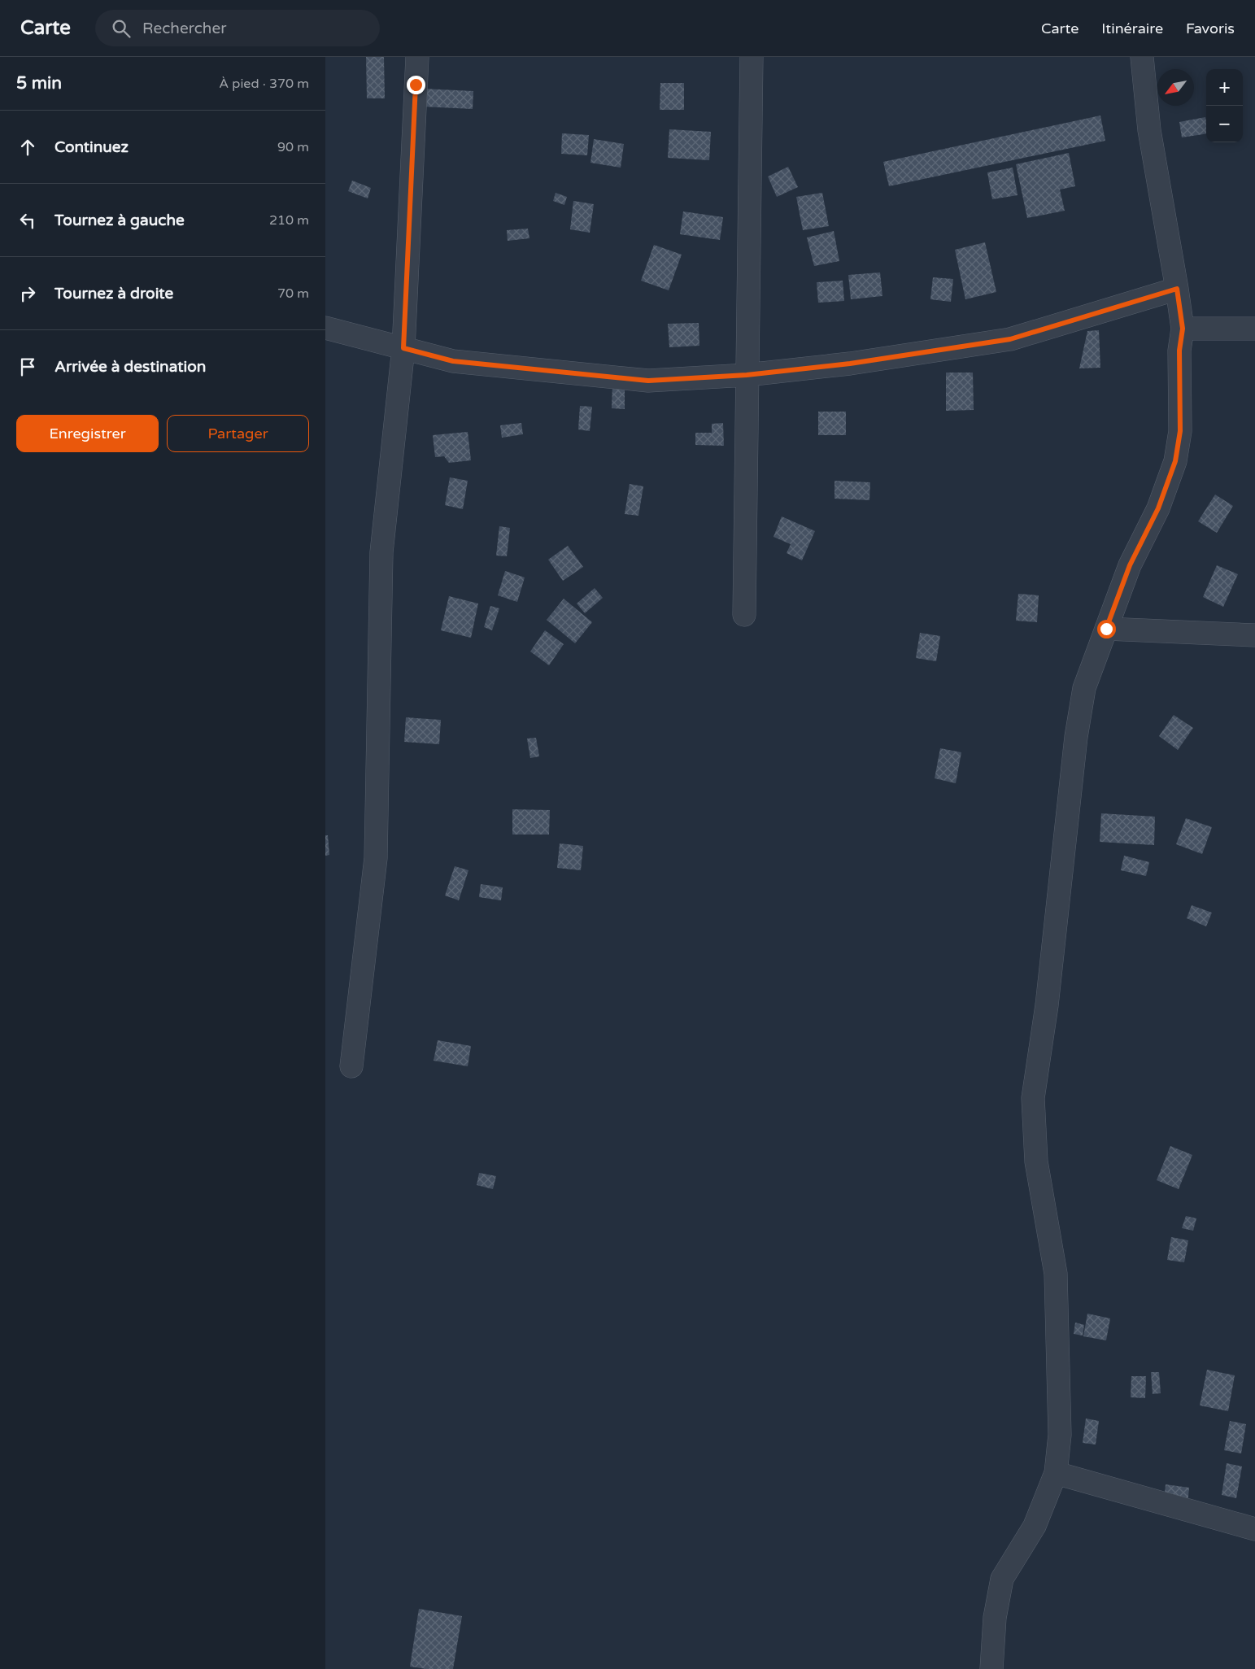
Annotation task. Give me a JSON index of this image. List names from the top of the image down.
{
  "north": "bottom left",
  "page": {
    "header": "Carte",
    "search": "Rechercher",
    "nav": ["Carte", "Itinéraire", "Favoris"],
    "heading": ["5 min", "À pied · 370 m"],
    "map_buttons": ["+", "−"],
    "list": [
      ["Continuez", "90 m"],
      ["Tournez à gauche", "210 m"],
      ["Tournez à droite", "70 m"],
      "Arrivée à destination"
    ],
    "buttons": ["Enregistrer", "Partager"]
  }
}
